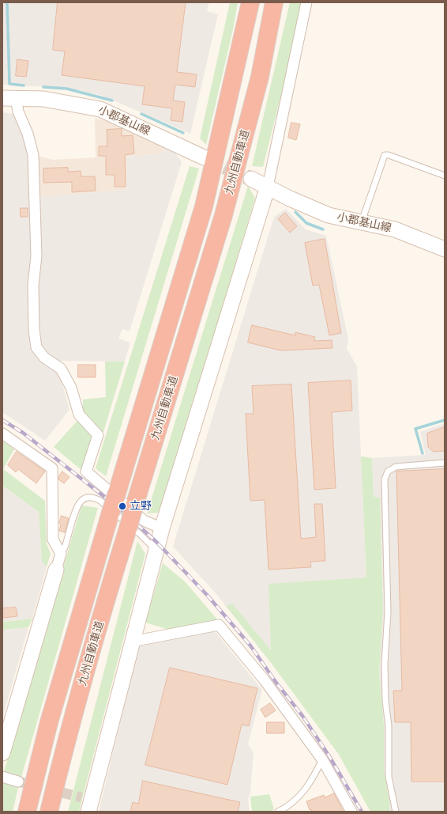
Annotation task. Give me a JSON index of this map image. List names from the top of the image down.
{
  "streets": {
    "highway": ["九州自動車道"],
    "street": ["小郡基山線"]
  },
  "places": ["立野"]
}
